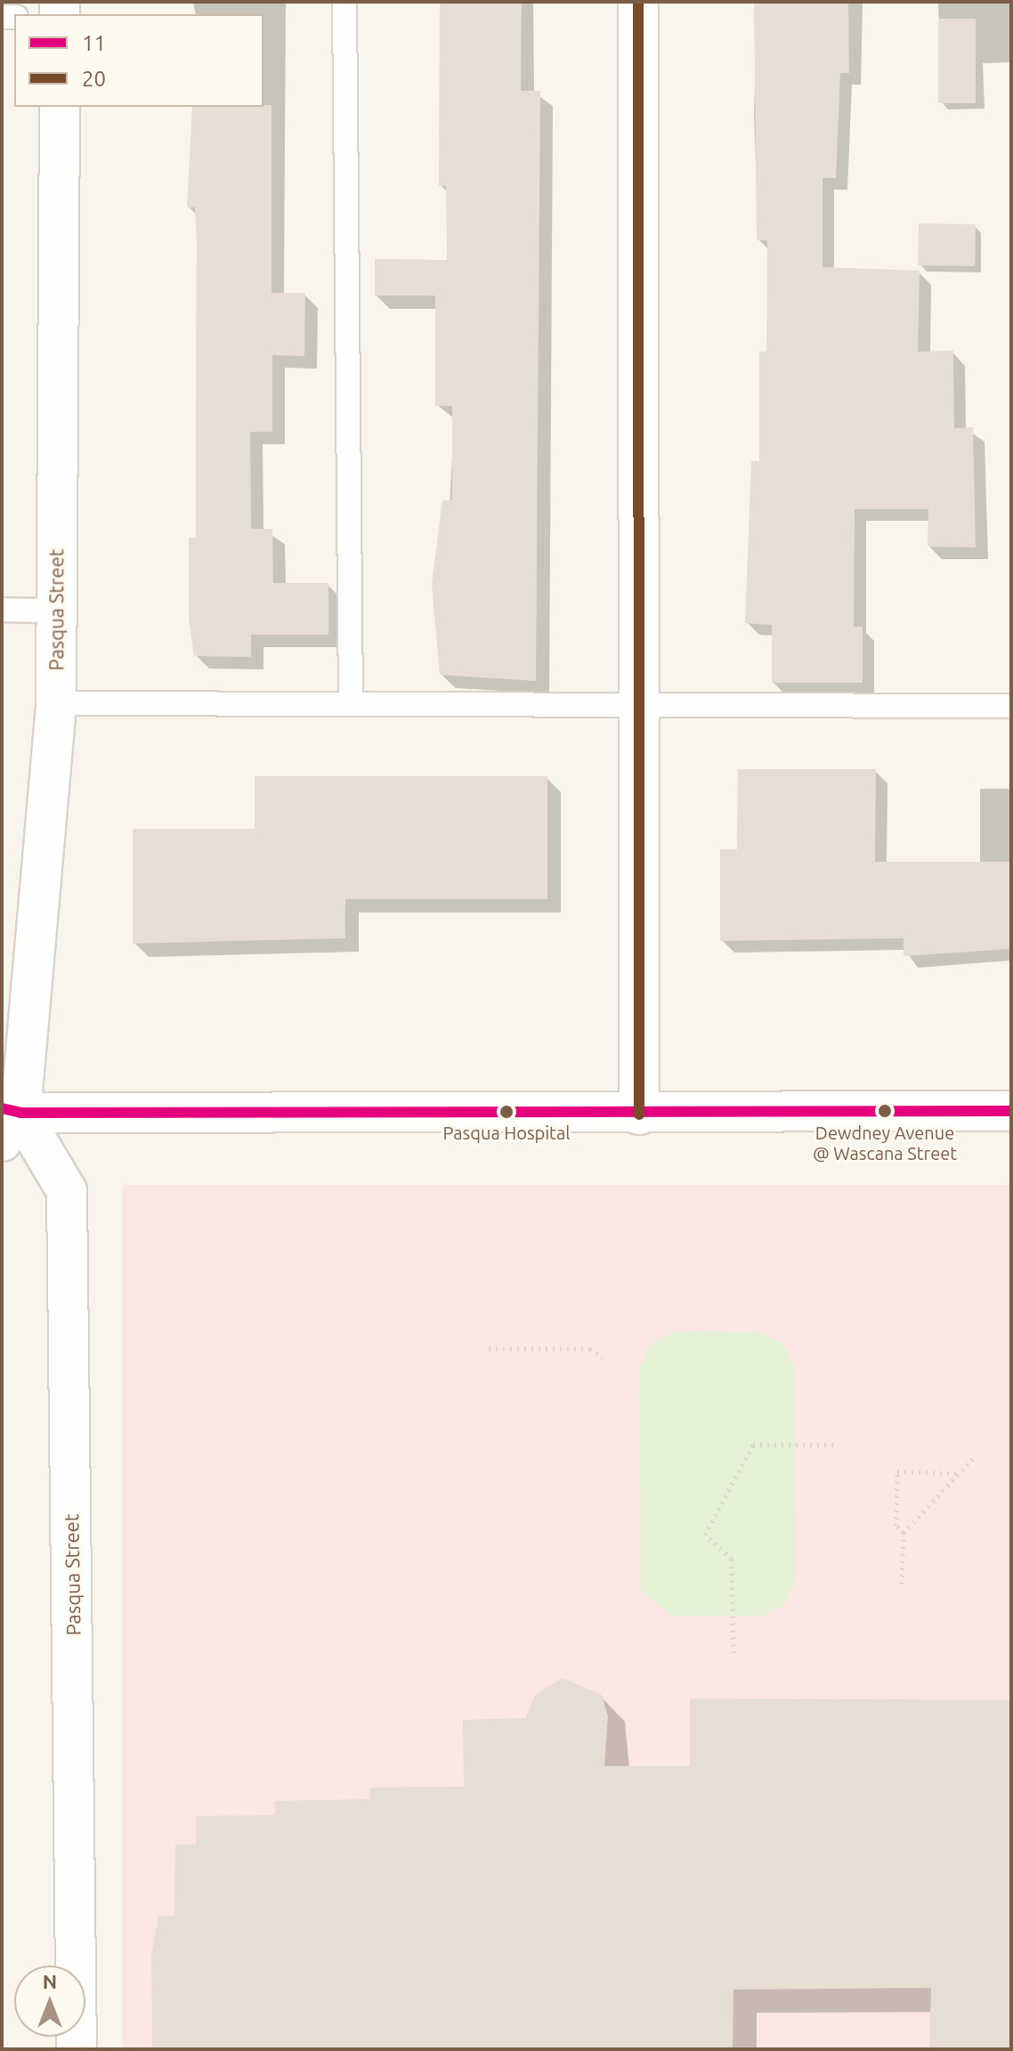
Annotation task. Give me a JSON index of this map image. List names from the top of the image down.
{
  "streets": {
    "street": ["Pasqua Street"]
  },
  "places": ["Dewdney Avenue @ Wascana Street", "Pasqua Hospital"],
  "lines": ["transit line 20", "transit line 11"],
  "legend": ["11", "20"],
  "north": "top"
}
